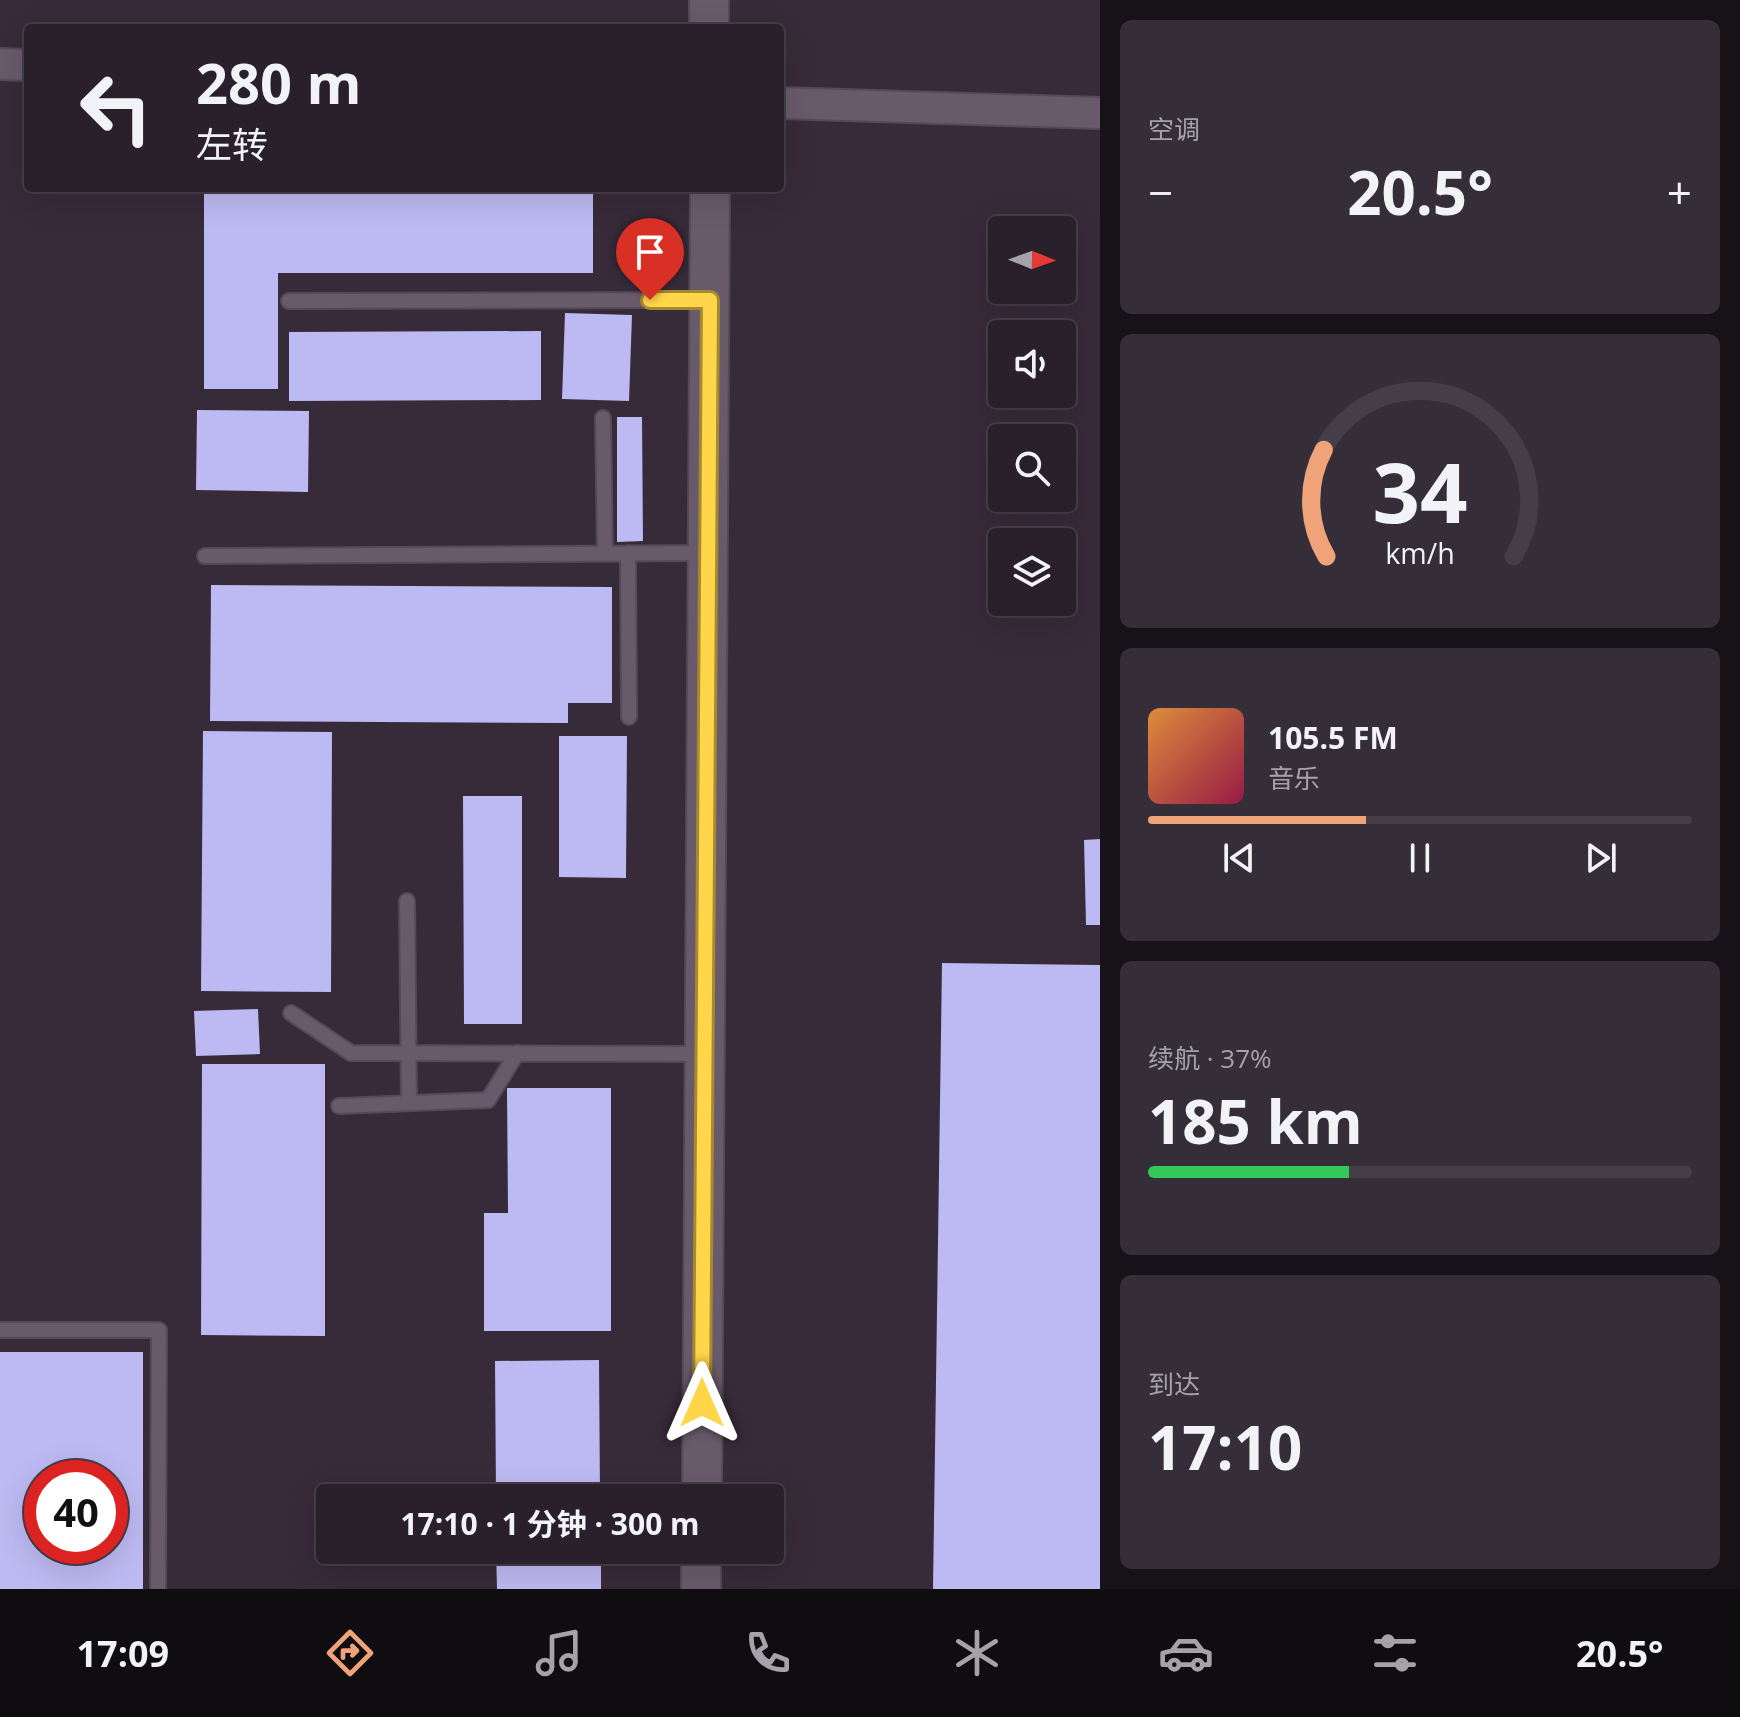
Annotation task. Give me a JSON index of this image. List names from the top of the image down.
{
  "north": "right",
  "page": {
    "tile": [
      "空调",
      ["续航 · 37%", "185 km"],
      ["到达", "17:10"]
    ],
    "turn": ["280 m", "左转"],
    "heat": ["−", "20.5°", "+"],
    "song": ["105.5 FM", "音乐"],
    "limit": "40",
    "trip": "17:10 · 1 分钟 · 300 m",
    "tabs": ["17:09", "20.5°"],
    "gauge": ["34", "km/h"]
  }
}
